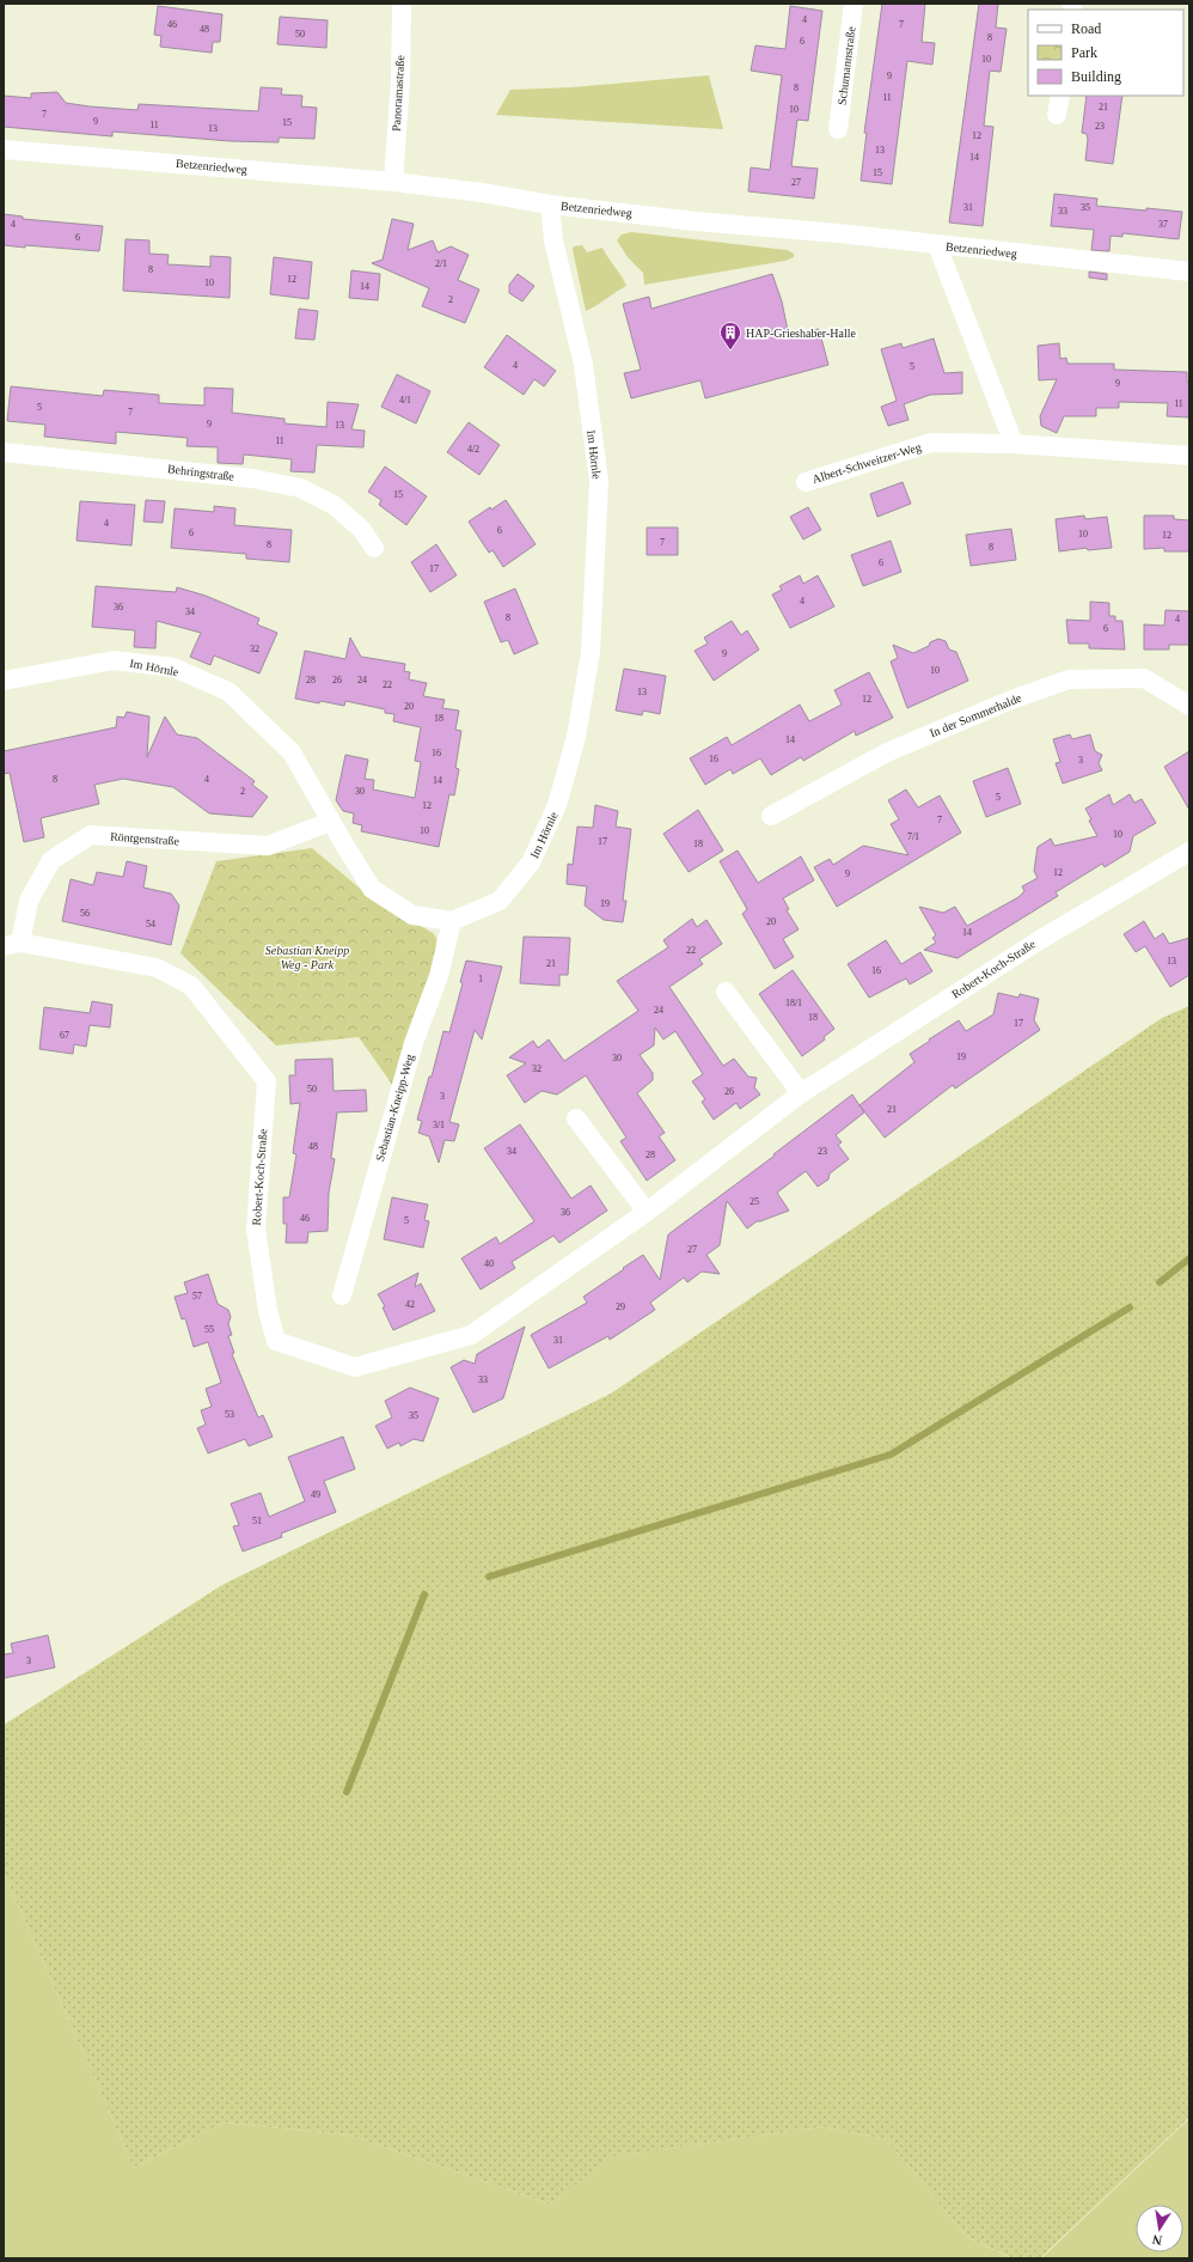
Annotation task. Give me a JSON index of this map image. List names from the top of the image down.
{
  "streets": {
    "street": [
      "Schumannstraße",
      "Panoramastraße",
      "Betzenriedweg",
      "Im Hörnle",
      "Albert-Schweitzer-Weg",
      "Behringstraße",
      "In der Sommerhalde",
      "Röntgenstraße",
      "Robert-Koch-Straße",
      "Sebastian-Kneipp-Weg"
    ]
  },
  "crossings": [
    ["Panoramastraße", "Betzenriedweg"],
    ["Betzenriedweg", "Im Hörnle"],
    ["Im Hörnle", "Röntgenstraße"],
    ["Im Hörnle", "Sebastian-Kneipp-Weg"],
    ["Röntgenstraße", "Robert-Koch-Straße"]
  ],
  "parks": ["Sebastian Kneipp Weg - Park"],
  "places": {
    "building": ["HAP-Grieshaber-Halle"]
  },
  "house_numbers": [
    "4",
    "46",
    "7",
    "48",
    "50",
    "8",
    "6",
    "10",
    "9",
    "8",
    "11",
    "21",
    "10",
    "7",
    "9",
    "15",
    "11",
    "23",
    "13",
    "12",
    "13",
    "14",
    "15",
    "27",
    "31",
    "35",
    "33",
    "4",
    "37",
    "6",
    "2/1",
    "8",
    "12",
    "10",
    "14",
    "2",
    "4",
    "5",
    "9",
    "4/1",
    "11",
    "5",
    "7",
    "9",
    "13",
    "11",
    "4/2",
    "15",
    "4",
    "6",
    "6",
    "10",
    "12",
    "7",
    "8",
    "8",
    "6",
    "17",
    "4",
    "36",
    "34",
    "8",
    "4",
    "6",
    "32",
    "9",
    "10",
    "28",
    "26",
    "24",
    "22",
    "13",
    "12",
    "20",
    "18",
    "14",
    "16",
    "16",
    "3",
    "8",
    "4",
    "14",
    "2",
    "30",
    "5",
    "12",
    "7",
    "10",
    "10",
    "7/1",
    "17",
    "18",
    "12",
    "9",
    "19",
    "56",
    "20",
    "54",
    "14",
    "22",
    "13",
    "21",
    "16",
    "1",
    "18/1",
    "24",
    "18",
    "17",
    "67",
    "19",
    "30",
    "32",
    "50",
    "26",
    "3",
    "21",
    "3/1",
    "48",
    "34",
    "23",
    "28",
    "25",
    "36",
    "46",
    "5",
    "27",
    "40",
    "57",
    "42",
    "29",
    "55",
    "31",
    "33",
    "53",
    "35",
    "49",
    "51",
    "3"
  ],
  "legend": ["Road", "Park", "Building"],
  "north": "bottom"
}
